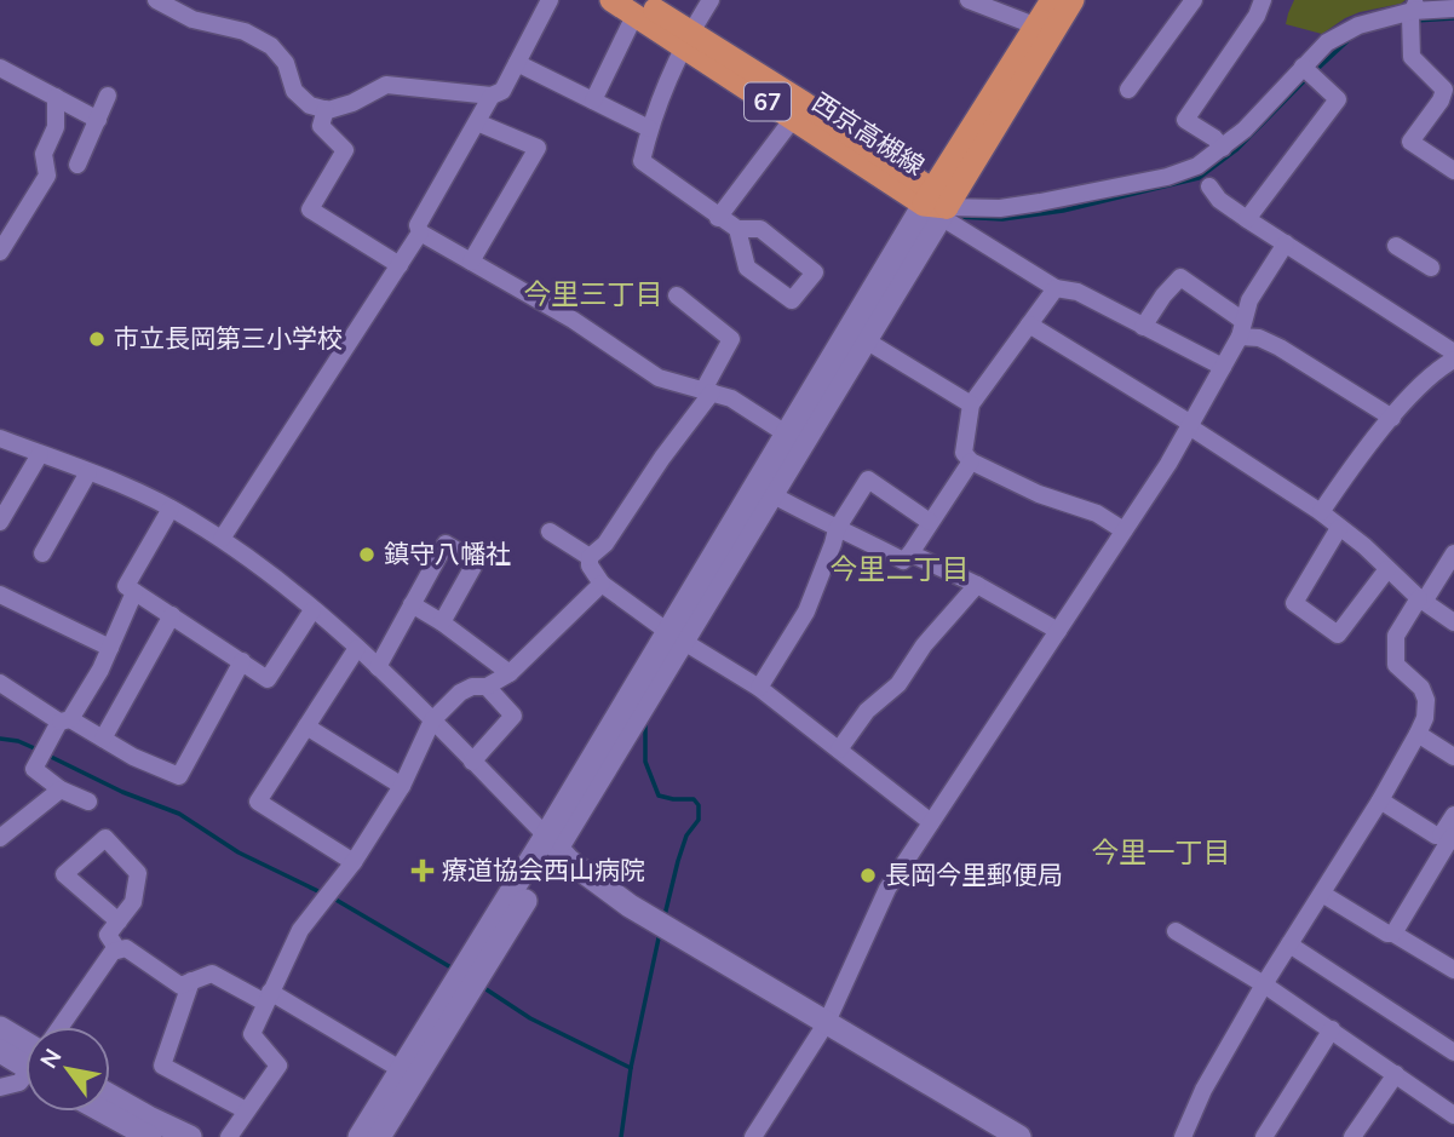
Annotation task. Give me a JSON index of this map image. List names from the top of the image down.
{
  "streets": {
    "main road": ["67", "西京高槻線"]
  },
  "districts": ["今里三丁目", "今里二丁目", "今里一丁目"],
  "places": {
    "other": ["市立長岡第三小学校", "鎮守八幡社", "長岡今里郵便局"],
    "health": ["療道協会西山病院"]
  },
  "north": "top left"
}
